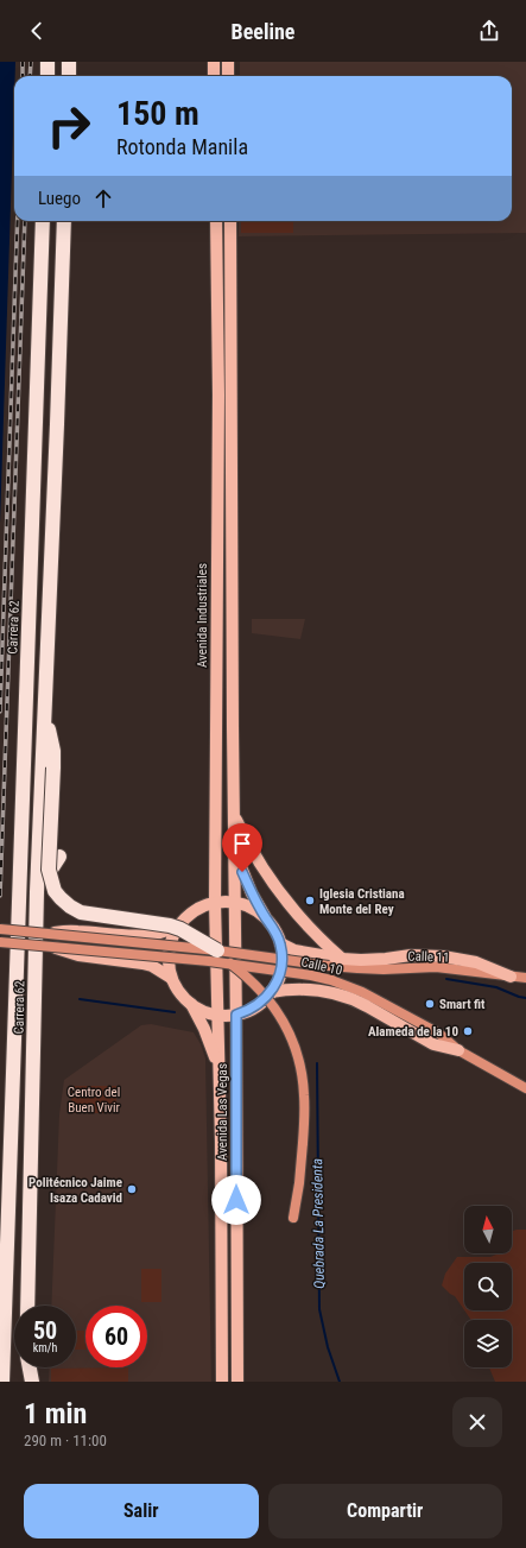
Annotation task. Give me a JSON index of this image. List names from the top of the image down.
{
  "streets": {
    "highway": ["Carrera 62"],
    "main road": [
      "Avenida Industriales",
      "Calle 11",
      "Calle 10",
      "Avenida Las Vegas"
    ]
  },
  "crossings": [
    ["Avenida Industriales", "Avenida Las Vegas"],
    ["Calle 11", "Calle 10"]
  ],
  "water": ["Quebrada La Presidenta"],
  "parks": ["Centro del Buen Vivir"],
  "places": [
    "Iglesia Cristiana Monte del Rey",
    "Smart fit",
    "Alameda de la 10",
    "Politécnico Jaime Isaza Cadavid"
  ],
  "north": "top",
  "page": {
    "header": "Beeline",
    "turn": ["150 m", "Rotonda Manila"],
    "then": "Luego",
    "speed": "50 km/h",
    "limit": "60",
    "heading": ["1 min", "290 m · 11:00"],
    "buttons": ["Salir", "Compartir"]
  }
}
